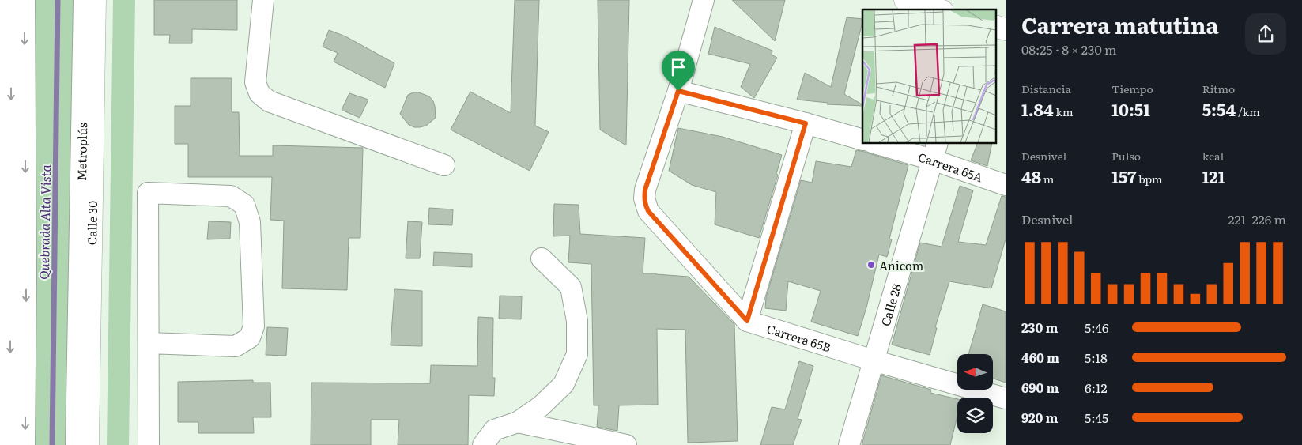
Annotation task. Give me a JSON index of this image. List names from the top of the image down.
{
  "streets": {
    "main road": ["Calle 30"],
    "street": [
      "Metroplús",
      "Carrera 65A",
      "Calle 28",
      "Carrera 65B"
    ]
  },
  "crossings": [
    ["Carrera 65A", "Calle 28"],
    ["Calle 28", "Carrera 65B"]
  ],
  "water": ["Quebrada Alta Vista"],
  "places": ["Anicom"],
  "north": "left",
  "page": {
    "heading": ["Carrera matutina", "08:25 · 8 × 230 m"],
    "stats": [
      ["Distancia", "1.84 km"],
      ["Tiempo", "10:51"],
      ["Ritmo", "5:54 /km"],
      ["Desnivel", "48 m"],
      ["Pulso", "157 bpm"],
      ["kcal", "121"]
    ],
    "chart": ["Desnivel", "221–226 m"],
    "list": [
      {
        "name": "230 m",
        "note": "5:46"
      },
      {
        "name": "460 m",
        "note": "5:18"
      },
      {
        "name": "690 m",
        "note": "6:12"
      },
      {
        "name": "920 m",
        "note": "5:45"
      }
    ]
  }
}
